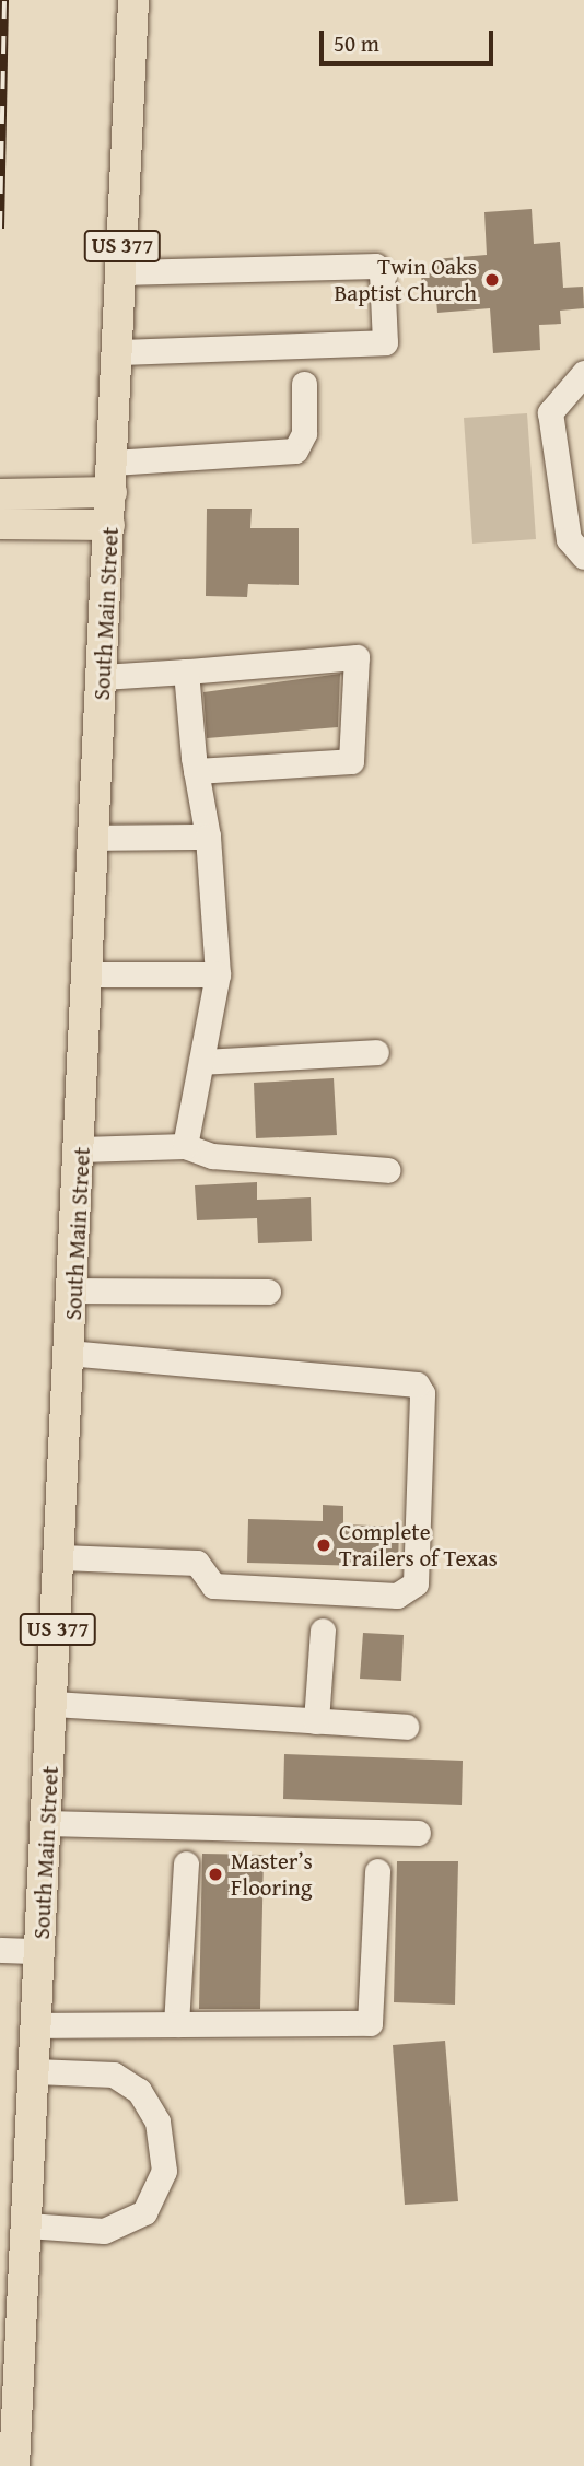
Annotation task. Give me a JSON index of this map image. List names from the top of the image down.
{
  "streets": {
    "main road": ["US 377", "South Main Street"]
  },
  "places": ["Twin Oaks Baptist Church", "Complete Trailers of Texas", "Master’s Flooring"],
  "scale_bar": "50 m"
}
